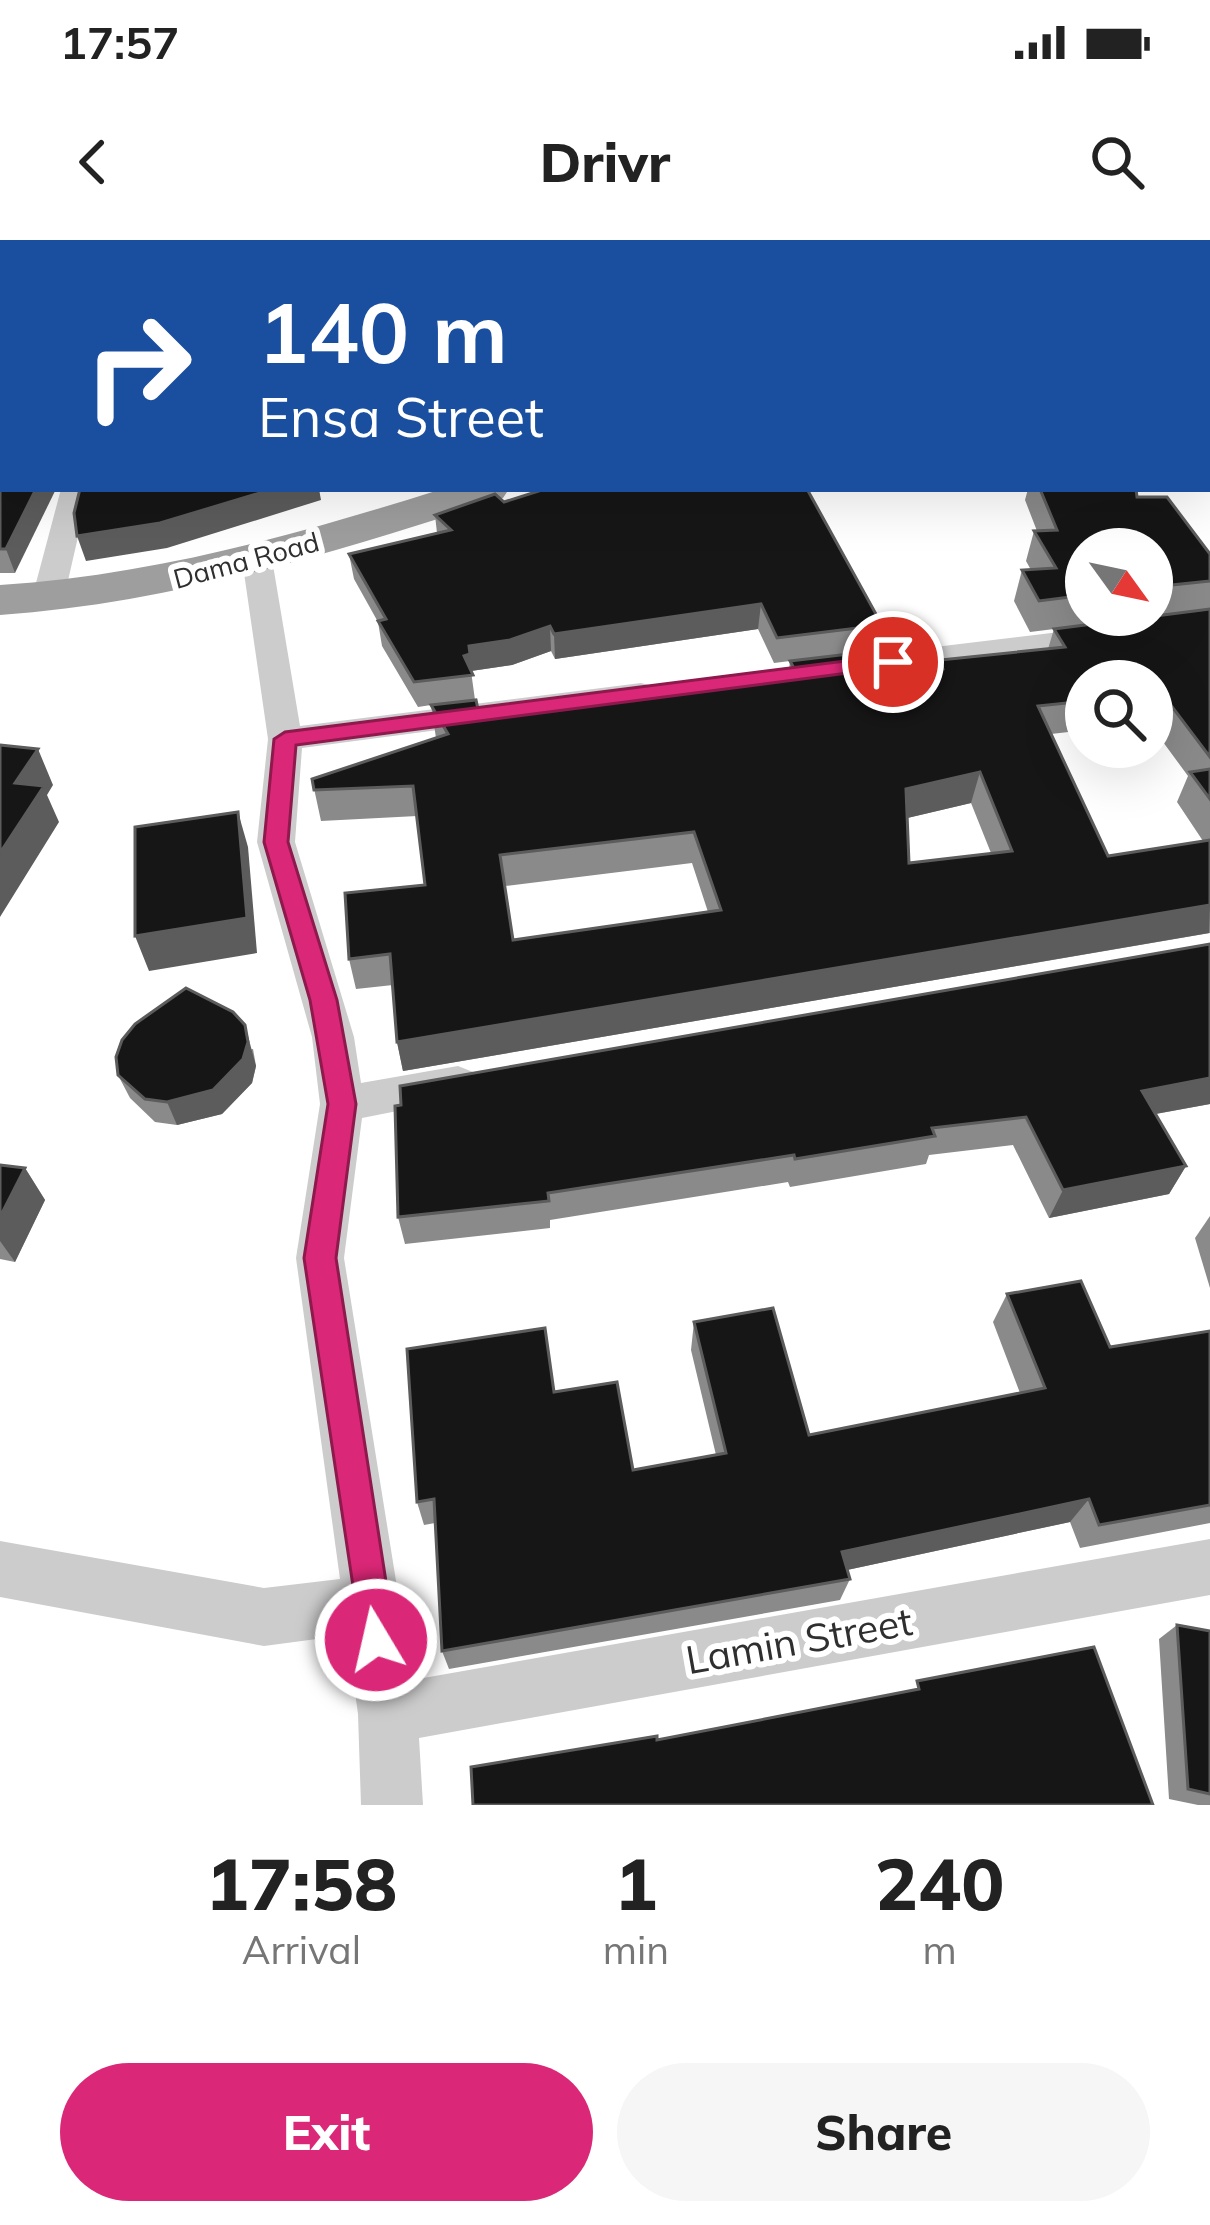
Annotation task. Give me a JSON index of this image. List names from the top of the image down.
{
  "streets": {
    "highway": ["Dama Road"],
    "street": ["Lamin Street"]
  },
  "north": "bottom right",
  "page": {
    "status": "17:57",
    "header": "Drivr",
    "turn": ["140 m", "Ensa Street"],
    "eta": [
      "17:58",
      "Arrival",
      "1",
      "min",
      "240",
      "m"
    ],
    "buttons": ["Exit", "Share"]
  }
}
